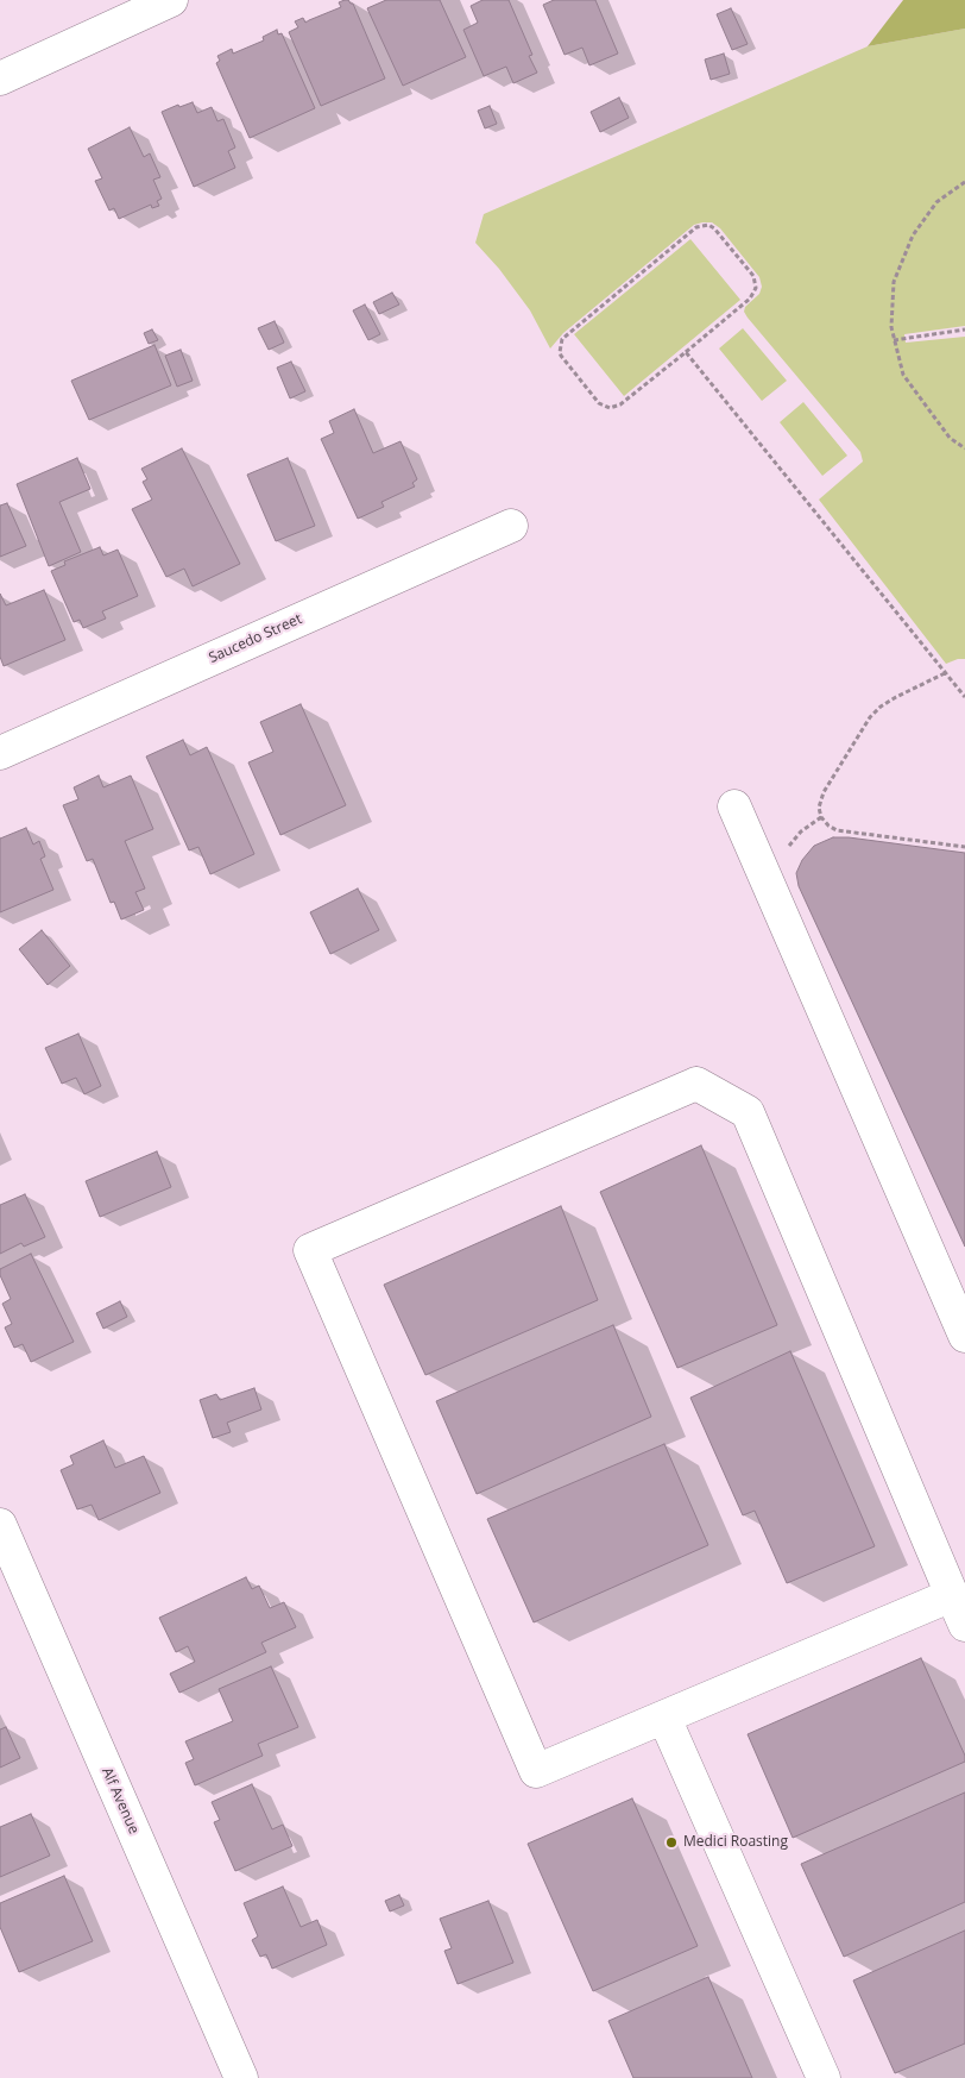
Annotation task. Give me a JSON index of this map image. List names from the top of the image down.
{
  "streets": {
    "street": ["Saucedo Street", "Alf Avenue"]
  },
  "places": ["Medici Roasting"]
}
